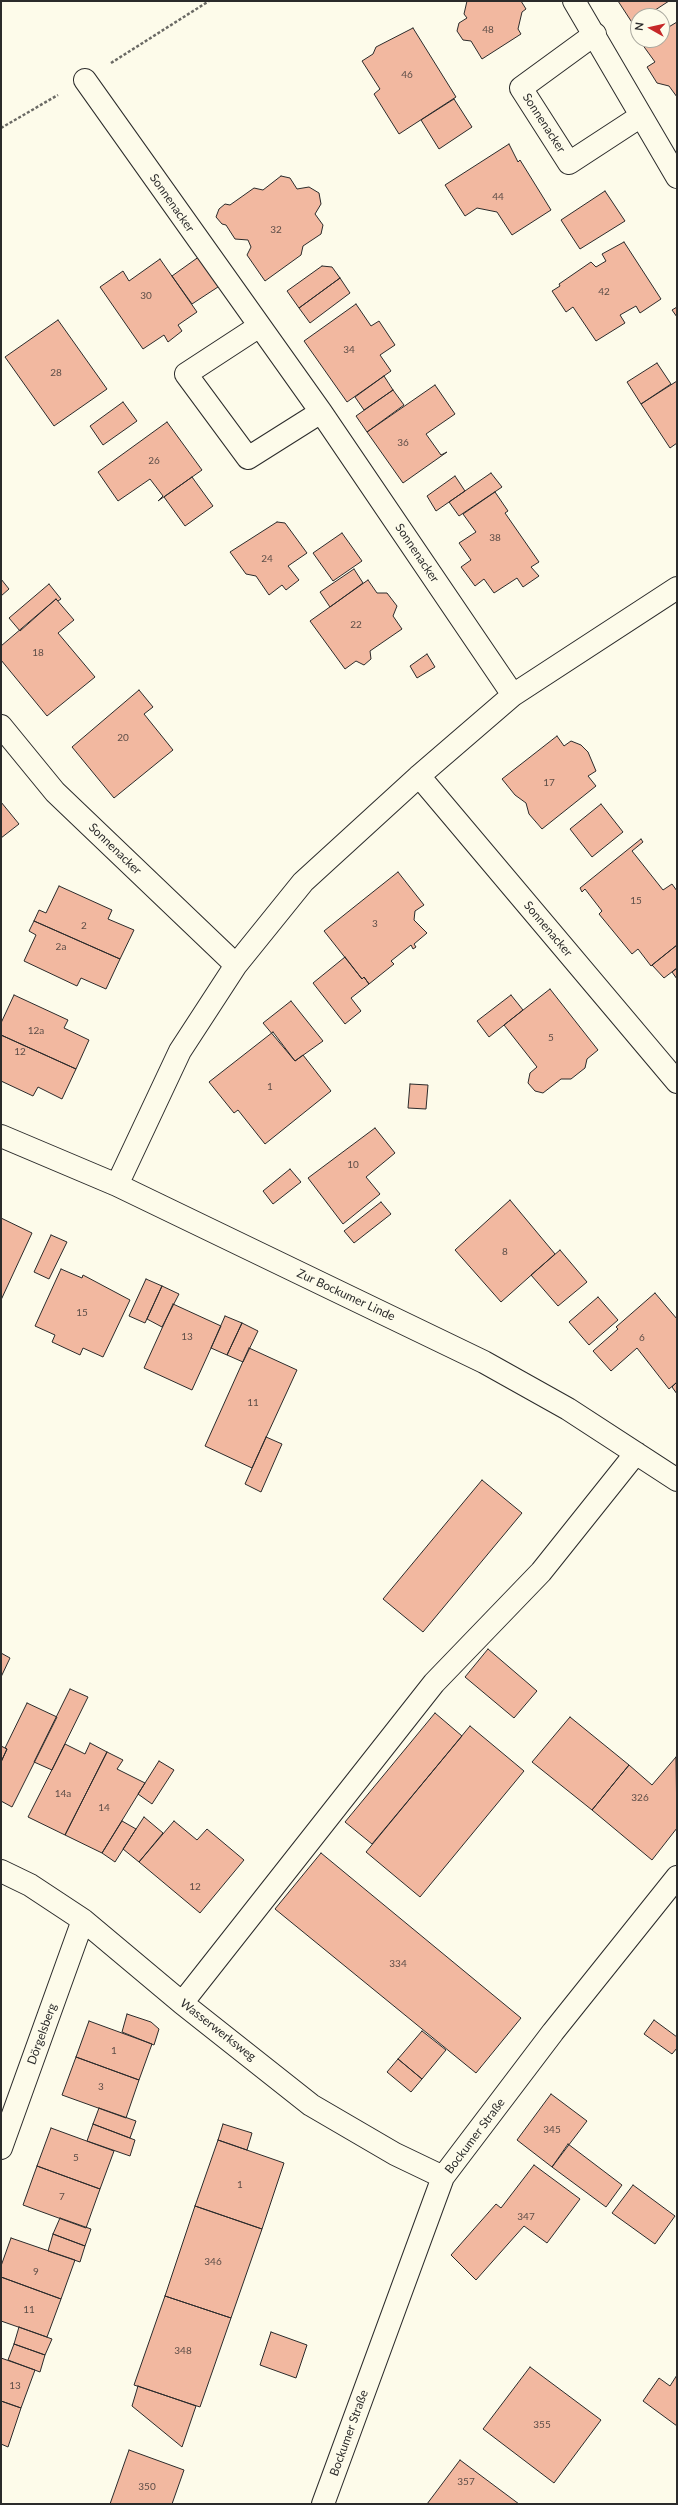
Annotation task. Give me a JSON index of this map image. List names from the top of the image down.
{
  "streets": {
    "street": [
      "Sonnenacker",
      "Zur Bockumer Linde",
      "Wasserwerksweg",
      "Dörgelsberg",
      "Bockumer Straße"
    ]
  },
  "crossings": [
    ["Wasserwerksweg", "Dörgelsberg"],
    ["Wasserwerksweg", "Bockumer Straße"]
  ],
  "house_numbers": [
    "48",
    "46",
    "44",
    "32",
    "42",
    "30",
    "34",
    "28",
    "36",
    "26",
    "38",
    "24",
    "22",
    "18",
    "20",
    "17",
    "15",
    "3",
    "2",
    "2a",
    "12a",
    "5",
    "12",
    "1",
    "10",
    "8",
    "15",
    "13",
    "6",
    "11",
    "14a",
    "326",
    "14",
    "12",
    "334",
    "1",
    "3",
    "345",
    "5",
    "1",
    "7",
    "347",
    "346",
    "9",
    "11",
    "348",
    "13",
    "355",
    "357",
    "350"
  ],
  "north": "left"
}
